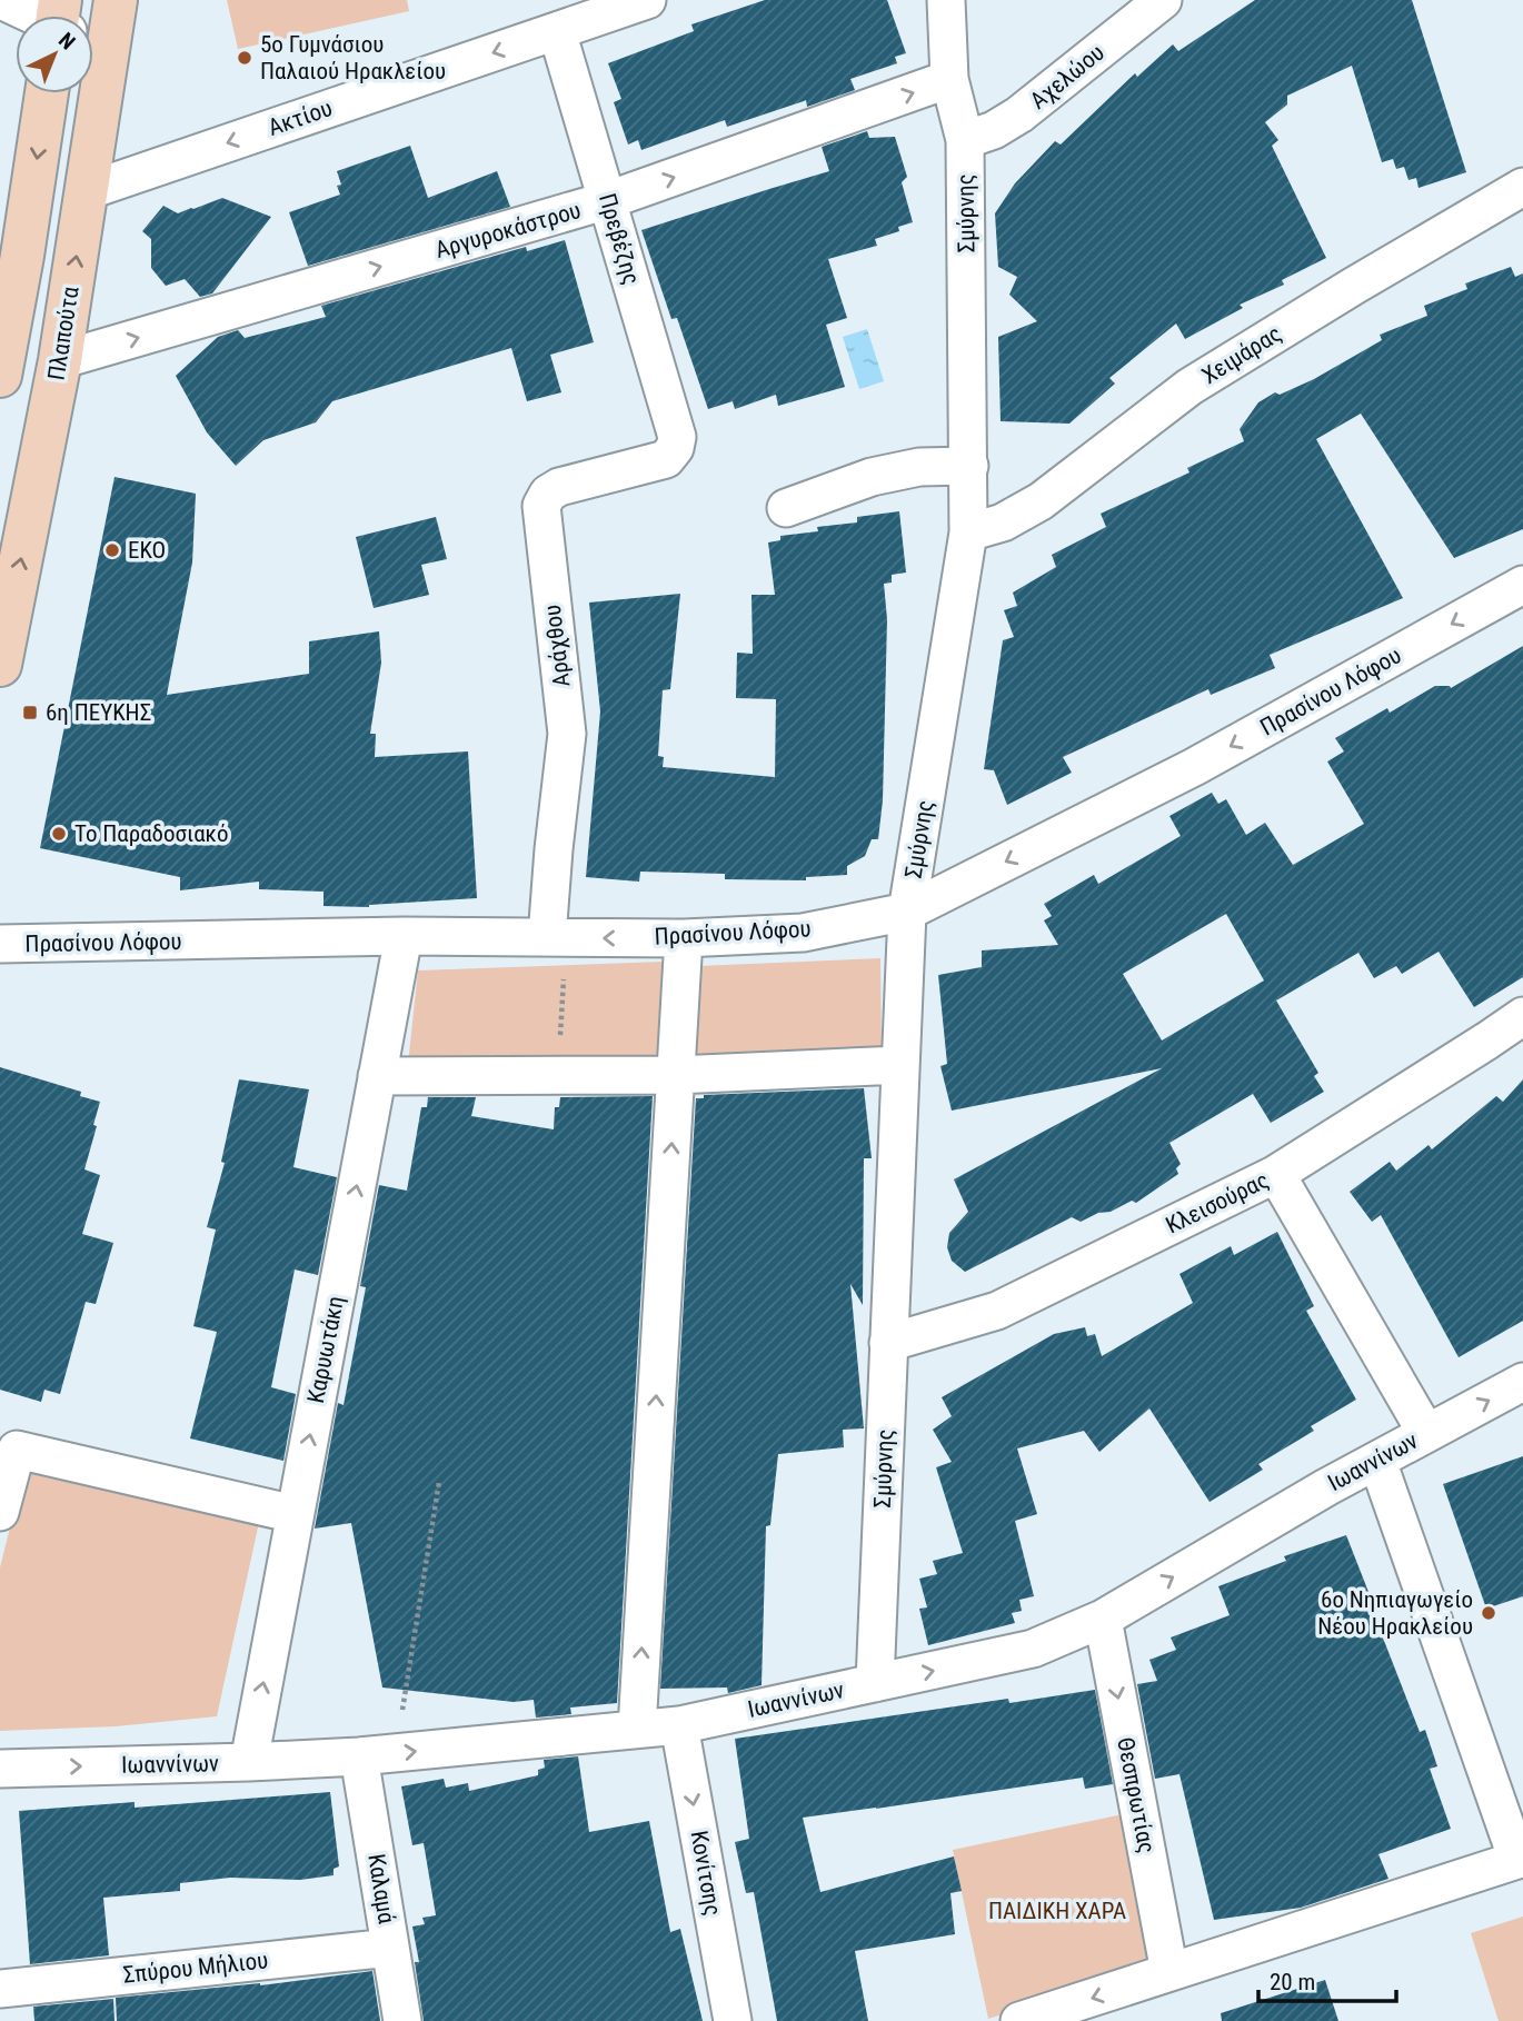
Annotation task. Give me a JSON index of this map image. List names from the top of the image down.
{
  "streets": {
    "main road": ["Πλαπούτα"],
    "street": [
      "Αχελώου",
      "Ακτίου",
      "Σμύρνης",
      "Αργυροκάστρου",
      "Πρεβέζης",
      "Χειμάρας",
      "Αράχθου",
      "Πρασίνου Λόφου",
      "Κλεισούρας",
      "Καρυωτάκη",
      "Ιωαννίνων",
      "Θεσπρωτίας",
      "Κονίτσης",
      "Καλαμά",
      "Σπύρου Μήλιου"
    ]
  },
  "crossings": [
    ["Αχελώου", "Σμύρνης"],
    ["Ακτίου", "Πρεβέζης"],
    ["Ακτίου", "Πλαπούτα"],
    ["Σμύρνης", "Αργυροκάστρου"],
    ["Σμύρνης", "Χειμάρας"],
    ["Σμύρνης", "Πρασίνου Λόφου"],
    ["Σμύρνης", "Κλεισούρας"],
    ["Σμύρνης", "Ιωαννίνων"],
    ["Αργυροκάστρου", "Πρεβέζης"],
    ["Αργυροκάστρου", "Πλαπούτα"],
    ["Πρεβέζης", "Αράχθου"],
    ["Αράχθου", "Πρασίνου Λόφου"],
    ["Πρασίνου Λόφου", "Καρυωτάκη"],
    ["Καρυωτάκη", "Ιωαννίνων"],
    ["Ιωαννίνων", "Θεσπρωτίας"],
    ["Ιωαννίνων", "Κονίτσης"],
    ["Ιωαννίνων", "Καλαμά"],
    ["Καλαμά", "Σπύρου Μήλιου"]
  ],
  "one_way": [
    "Ακτίου",
    "Αργυροκάστρου",
    "Πρασίνου Λόφου",
    "Ιωαννίνων",
    "Θεσπρωτίας",
    "Κονίτσης"
  ],
  "parks": ["ΠΑΙΔΙΚΗ ΧΑΡΑ"],
  "places": {
    "other": [
      "5ο Γυμνάσιου Παλαιού Ηρακλείου",
      "EKO",
      "Το Παραδοσιακό",
      "6ο Νηπιαγωγείο Νέου Ηρακλείου"
    ],
    "transit": ["6η ΠΕΥΚΗΣ"]
  },
  "scale_bar": "20 m",
  "north": "top right"
}
